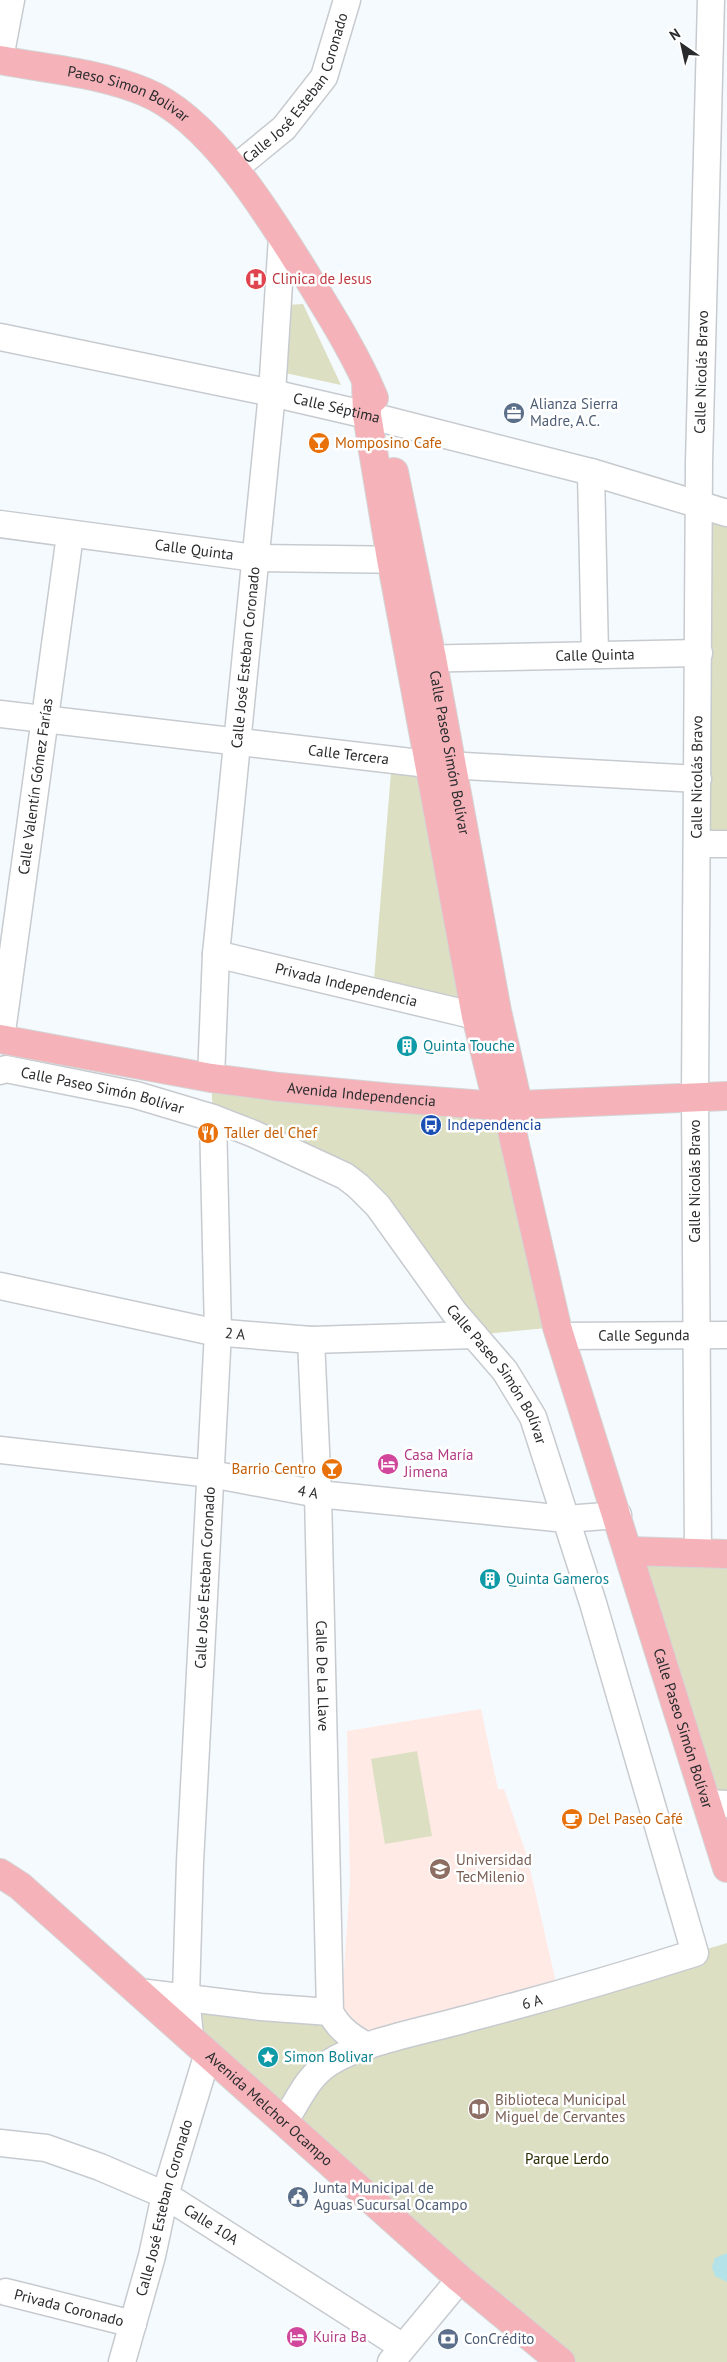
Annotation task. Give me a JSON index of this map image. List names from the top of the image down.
{
  "streets": {
    "main road": [
      "Paeso Simon Bolivar",
      "Calle Paseo Simón Bolívar",
      "Avenida Independencia",
      "Avenida Melchor Ocampo"
    ],
    "street": [
      "Calle José Esteban Coronado",
      "Calle Nicolás Bravo",
      "Calle Séptima",
      "Calle Quinta",
      "Calle Tercera",
      "Calle Valentín Gómez Farías",
      "Privada Independencia",
      "2 A",
      "Calle Segunda",
      "4 A",
      "Calle De La Llave",
      "6 A",
      "Calle 10A",
      "Privada Coronado"
    ]
  },
  "crossings": [
    ["Calle José Esteban Coronado", "Paeso Simon Bolivar"],
    ["Calle José Esteban Coronado", "Calle Séptima"],
    ["Calle José Esteban Coronado", "Calle Quinta"],
    ["Calle José Esteban Coronado", "Calle Paseo Simón Bolívar"],
    ["Calle José Esteban Coronado", "Calle Tercera"],
    ["Calle José Esteban Coronado", "Privada Independencia"],
    ["Calle José Esteban Coronado", "Avenida Independencia"],
    ["Calle José Esteban Coronado", "2 A"],
    ["Calle José Esteban Coronado", "4 A"],
    ["Calle José Esteban Coronado", "Avenida Melchor Ocampo"],
    ["Calle José Esteban Coronado", "Calle 10A"],
    ["Calle José Esteban Coronado", "Privada Coronado"],
    ["Paeso Simon Bolivar", "Calle Paseo Simón Bolívar"],
    ["Calle Nicolás Bravo", "Calle Séptima"],
    ["Calle Nicolás Bravo", "Calle Quinta"],
    ["Calle Nicolás Bravo", "Calle Tercera"],
    ["Calle Nicolás Bravo", "Avenida Independencia"],
    ["Calle Nicolás Bravo", "Calle Segunda"],
    ["Calle Séptima", "Calle Paseo Simón Bolívar"],
    ["Calle Quinta", "Calle Paseo Simón Bolívar"],
    ["Calle Quinta", "Calle Valentín Gómez Farías"],
    ["Calle Paseo Simón Bolívar", "Calle Tercera"],
    ["Calle Paseo Simón Bolívar", "Privada Independencia"],
    ["Calle Paseo Simón Bolívar", "Avenida Independencia"],
    ["Calle Paseo Simón Bolívar", "2 A"],
    ["Calle Paseo Simón Bolívar", "Calle Segunda"],
    ["Calle Paseo Simón Bolívar", "4 A"],
    ["Calle Paseo Simón Bolívar", "6 A"],
    ["Calle Tercera", "Calle Valentín Gómez Farías"],
    ["Calle Valentín Gómez Farías", "Avenida Independencia"],
    ["2 A", "Calle De La Llave"],
    ["4 A", "Calle De La Llave"],
    ["6 A", "Avenida Melchor Ocampo"]
  ],
  "parks": ["Parque Lerdo"],
  "places": {
    "hospital": ["Clinica de Jesus"],
    "office": ["Alianza Sierra Madre, A.C."],
    "bar": ["Momposino Cafe", "Barrio Centro"],
    "building": ["Quinta Touche", "Quinta Gameros"],
    "bus stop": ["Independencia"],
    "restaurant": ["Taller del Chef"],
    "hotel": ["Casa María Jimena", "Kuira Ba"],
    "cafe": ["Del Paseo Café"],
    "school or university": ["Universidad TecMilenio"],
    "place": ["Simon Bolivar"],
    "library": ["Biblioteca Municipal Miguel de Cervantes"],
    "public building": ["Junta Municipal de Aguas Sucursal Ocampo"],
    "bank": ["ConCrédito"]
  },
  "north": "top left"
}
